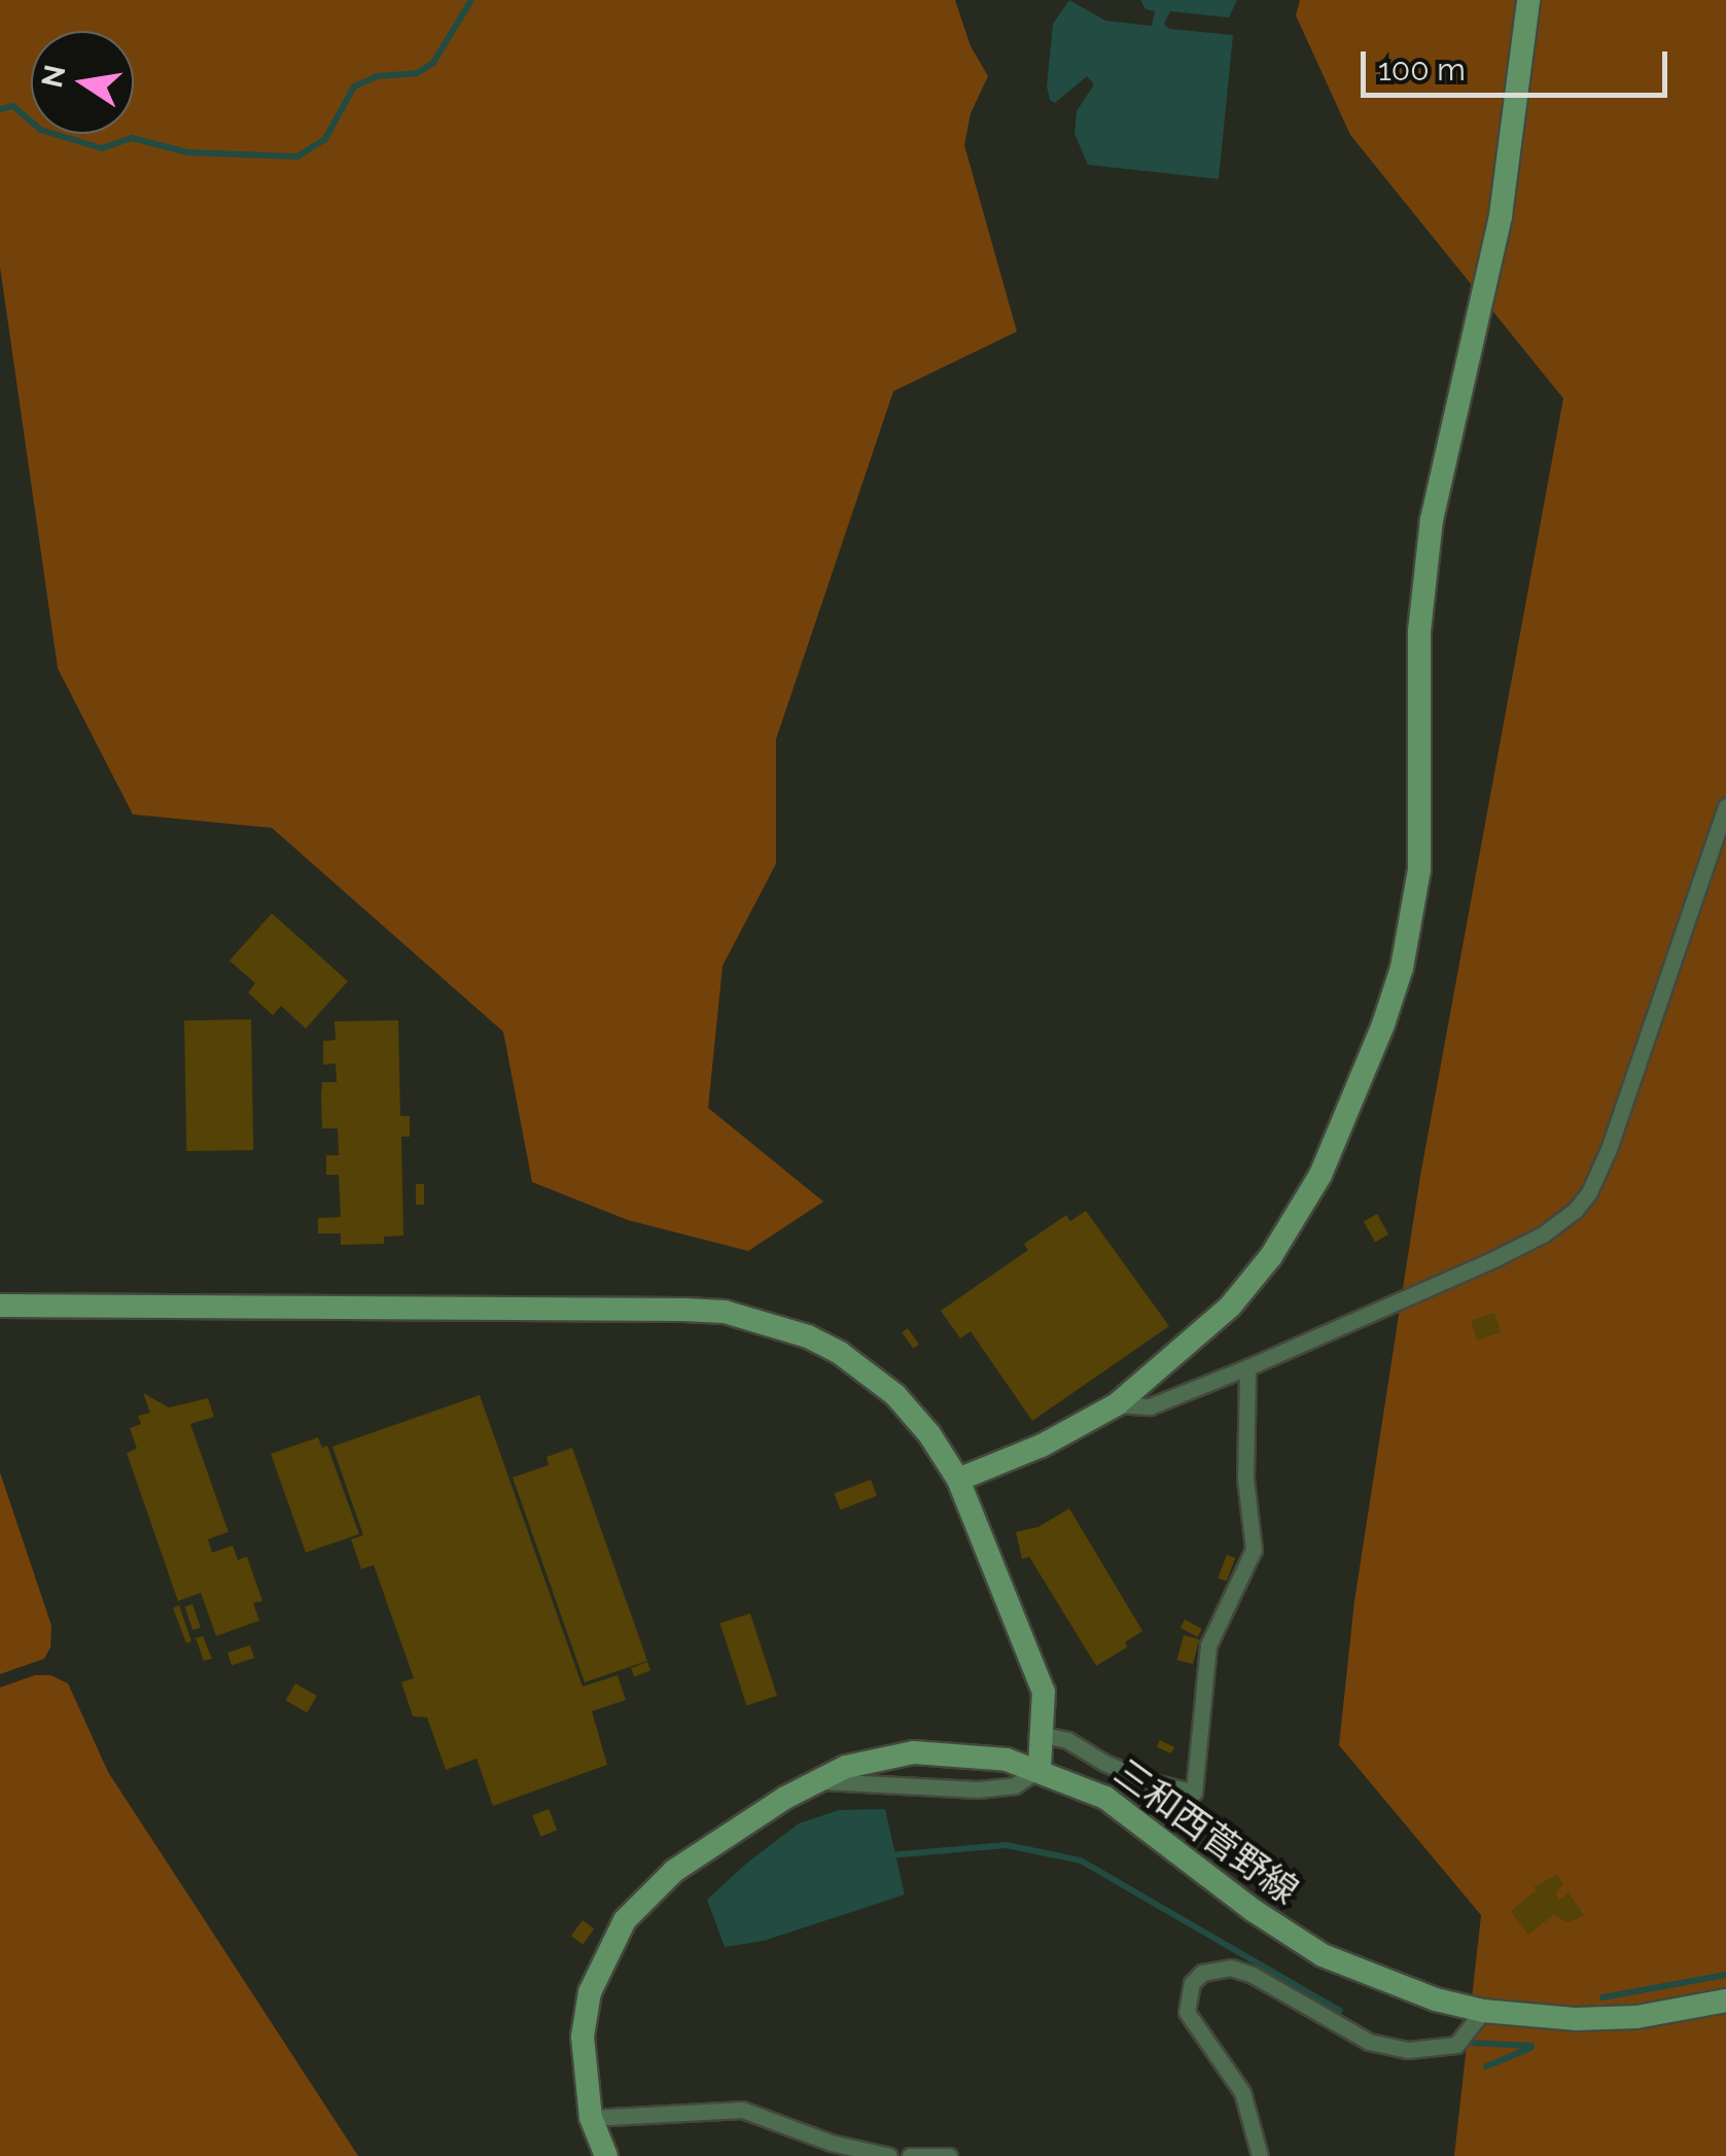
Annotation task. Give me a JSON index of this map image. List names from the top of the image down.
{
  "streets": {
    "street": ["三和西菅野線"]
  },
  "scale_bar": "100 m",
  "north": "left"
}
